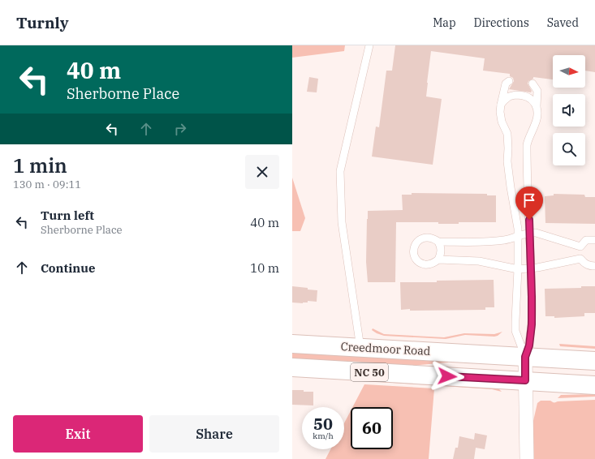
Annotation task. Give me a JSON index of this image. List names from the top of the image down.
{
  "streets": {
    "main road": ["Creedmoor Road", "NC 50"]
  },
  "north": "right",
  "page": {
    "header": "Turnly",
    "nav": ["Map", "Directions", "Saved"],
    "turn": ["40 m", "Sherborne Place"],
    "heading": ["1 min", "130 m · 09:11"],
    "list": [
      {
        "name": "Turn left",
        "note": "Sherborne Place",
        "value": "40 m"
      },
      {
        "name": "Continue",
        "value": "10 m"
      }
    ],
    "speed": "50 km/h",
    "limit": "60",
    "buttons": ["Exit", "Share"]
  }
}
